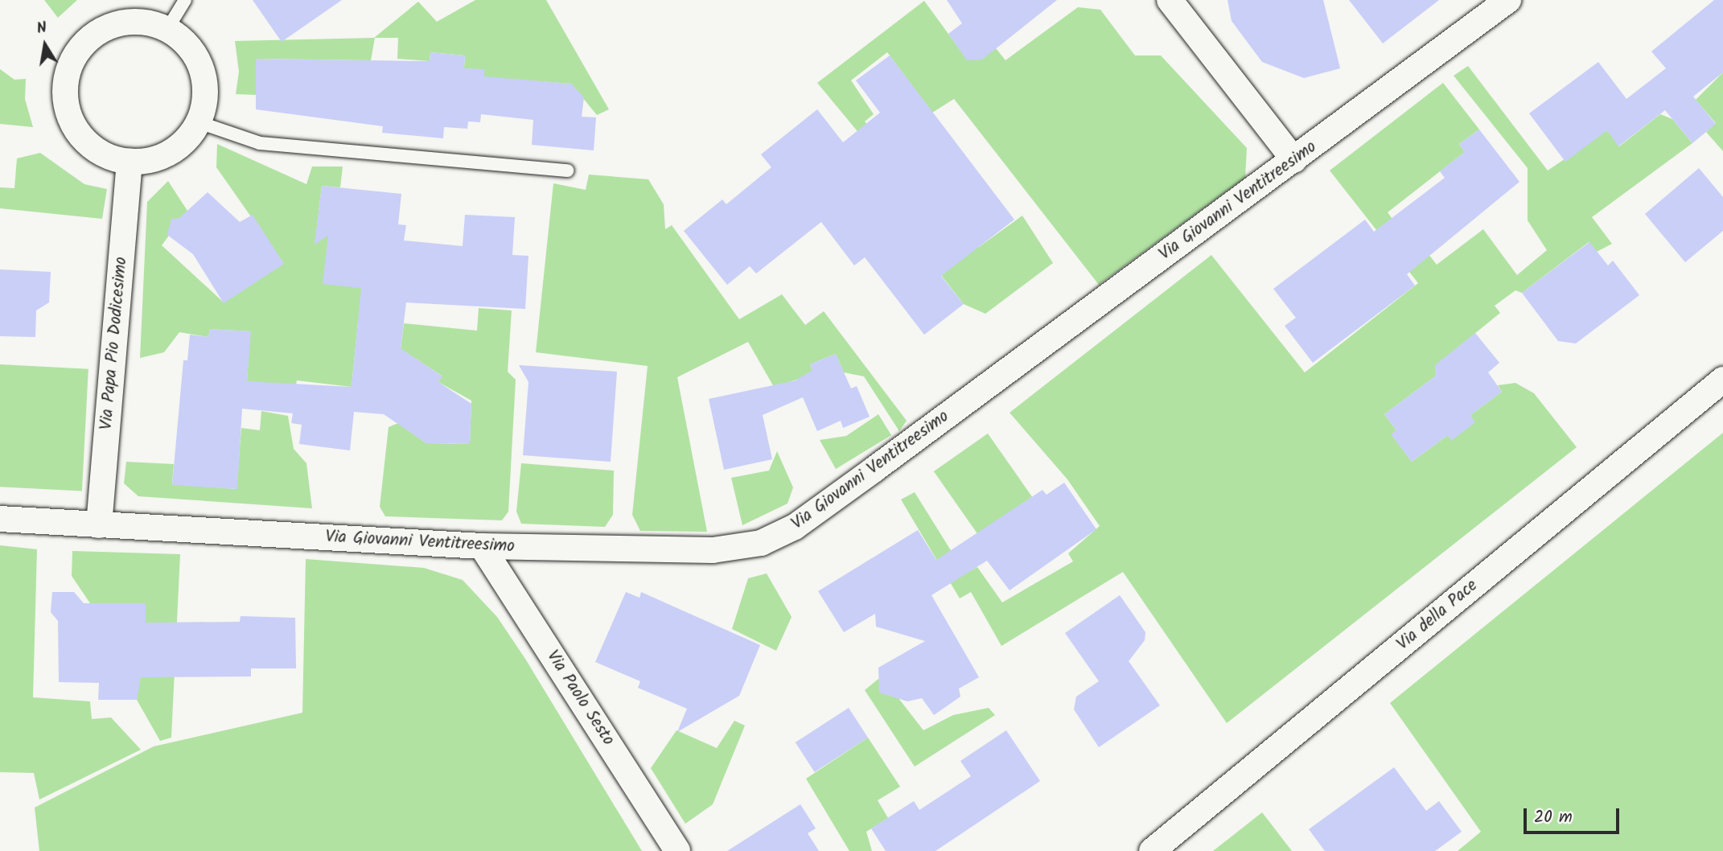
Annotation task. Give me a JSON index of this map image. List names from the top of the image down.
{
  "streets": {
    "street": [
      "Via Giovanni Ventitreesimo",
      "Via Papa Pio Dodicesimo",
      "Via della Pace",
      "Via Paolo Sesto"
    ]
  },
  "crossings": [
    ["Via Giovanni Ventitreesimo", "Via Papa Pio Dodicesimo"],
    ["Via Giovanni Ventitreesimo", "Via Paolo Sesto"]
  ],
  "scale_bar": "20 m",
  "north": "top"
}
